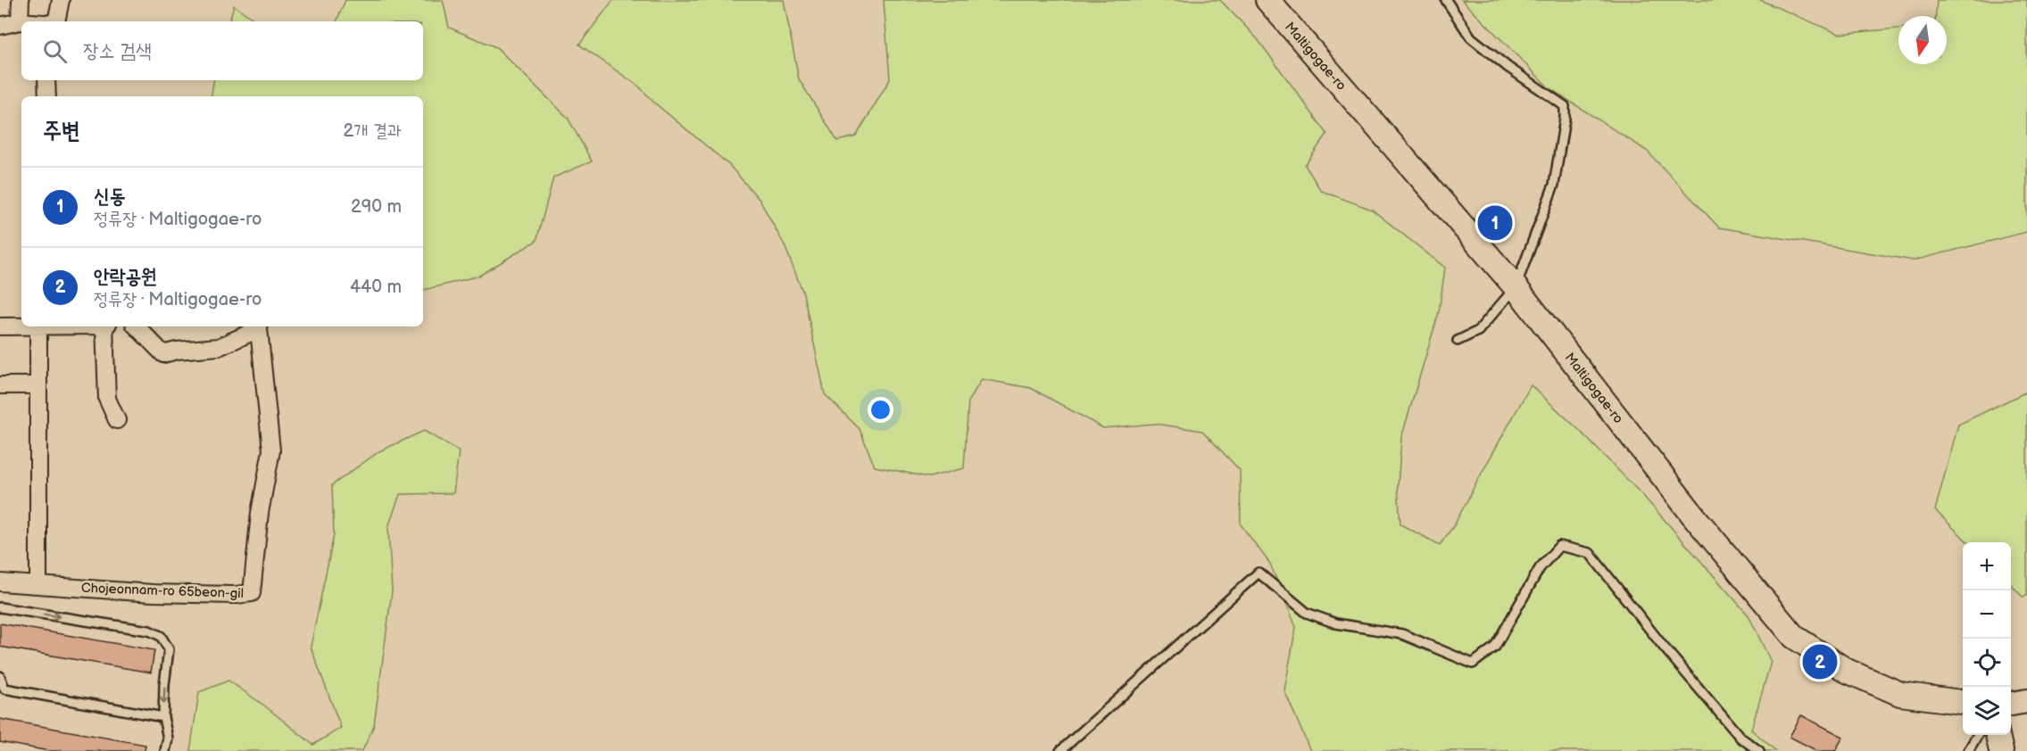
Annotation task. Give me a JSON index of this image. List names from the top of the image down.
{
  "streets": {
    "street": ["Maltigogae-ro", "Chojeonnam-ro 65beon-gil"]
  },
  "north": "bottom",
  "page": {
    "search": "장소 검색",
    "heading": ["주변", "2개 결과"],
    "list": [
      {
        "mark": "1",
        "name": "신동",
        "note": "정류장 · Maltigogae-ro",
        "value": "290 m"
      },
      {
        "mark": "2",
        "name": "안락공원",
        "note": "정류장 · Maltigogae-ro",
        "value": "440 m"
      }
    ],
    "pins": ["1", "2"],
    "map_buttons": ["+", "−"]
  }
}
